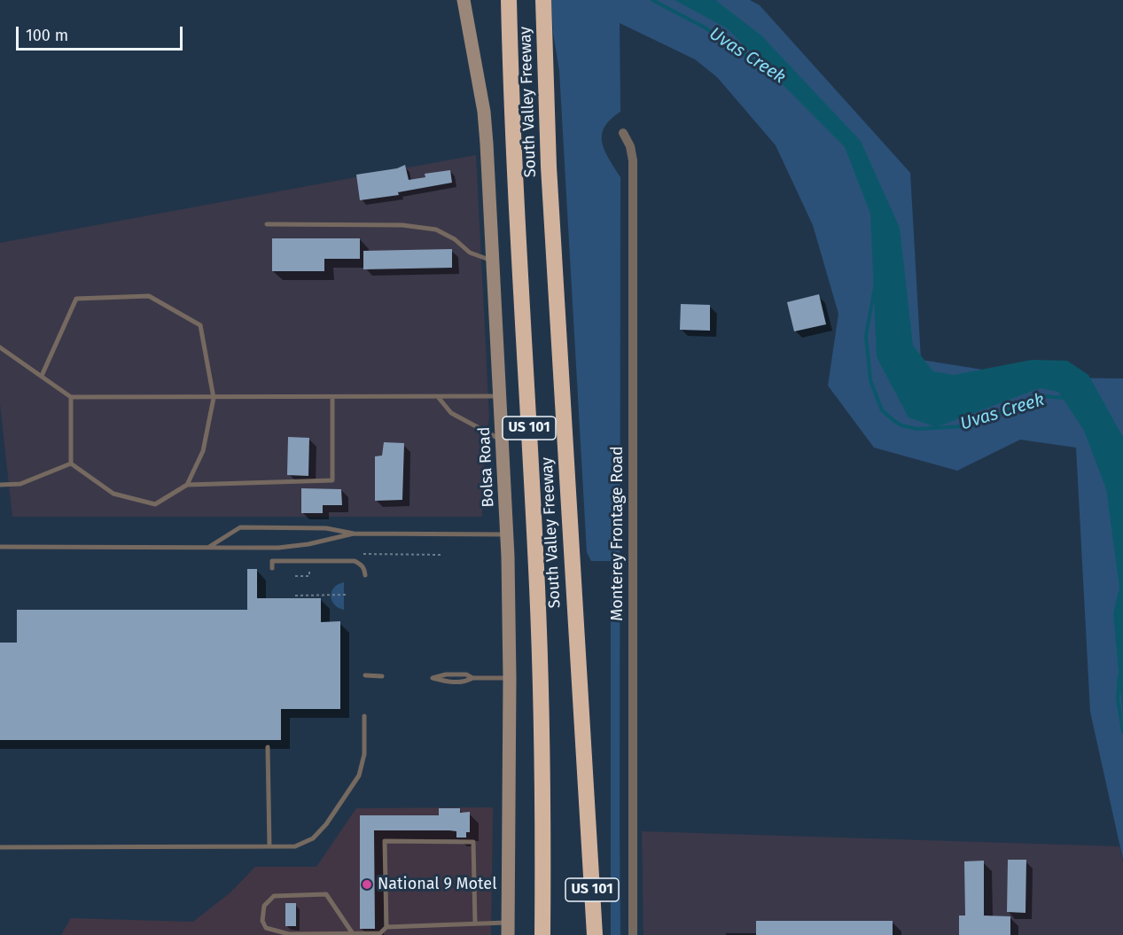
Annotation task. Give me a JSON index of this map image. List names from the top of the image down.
{
  "streets": {
    "highway": ["South Valley Freeway", "US 101"],
    "main road": ["Bolsa Road"],
    "street": ["Monterey Frontage Road"]
  },
  "water": ["Uvas Creek"],
  "places": ["National 9 Motel"],
  "scale_bar": "100 m"
}
